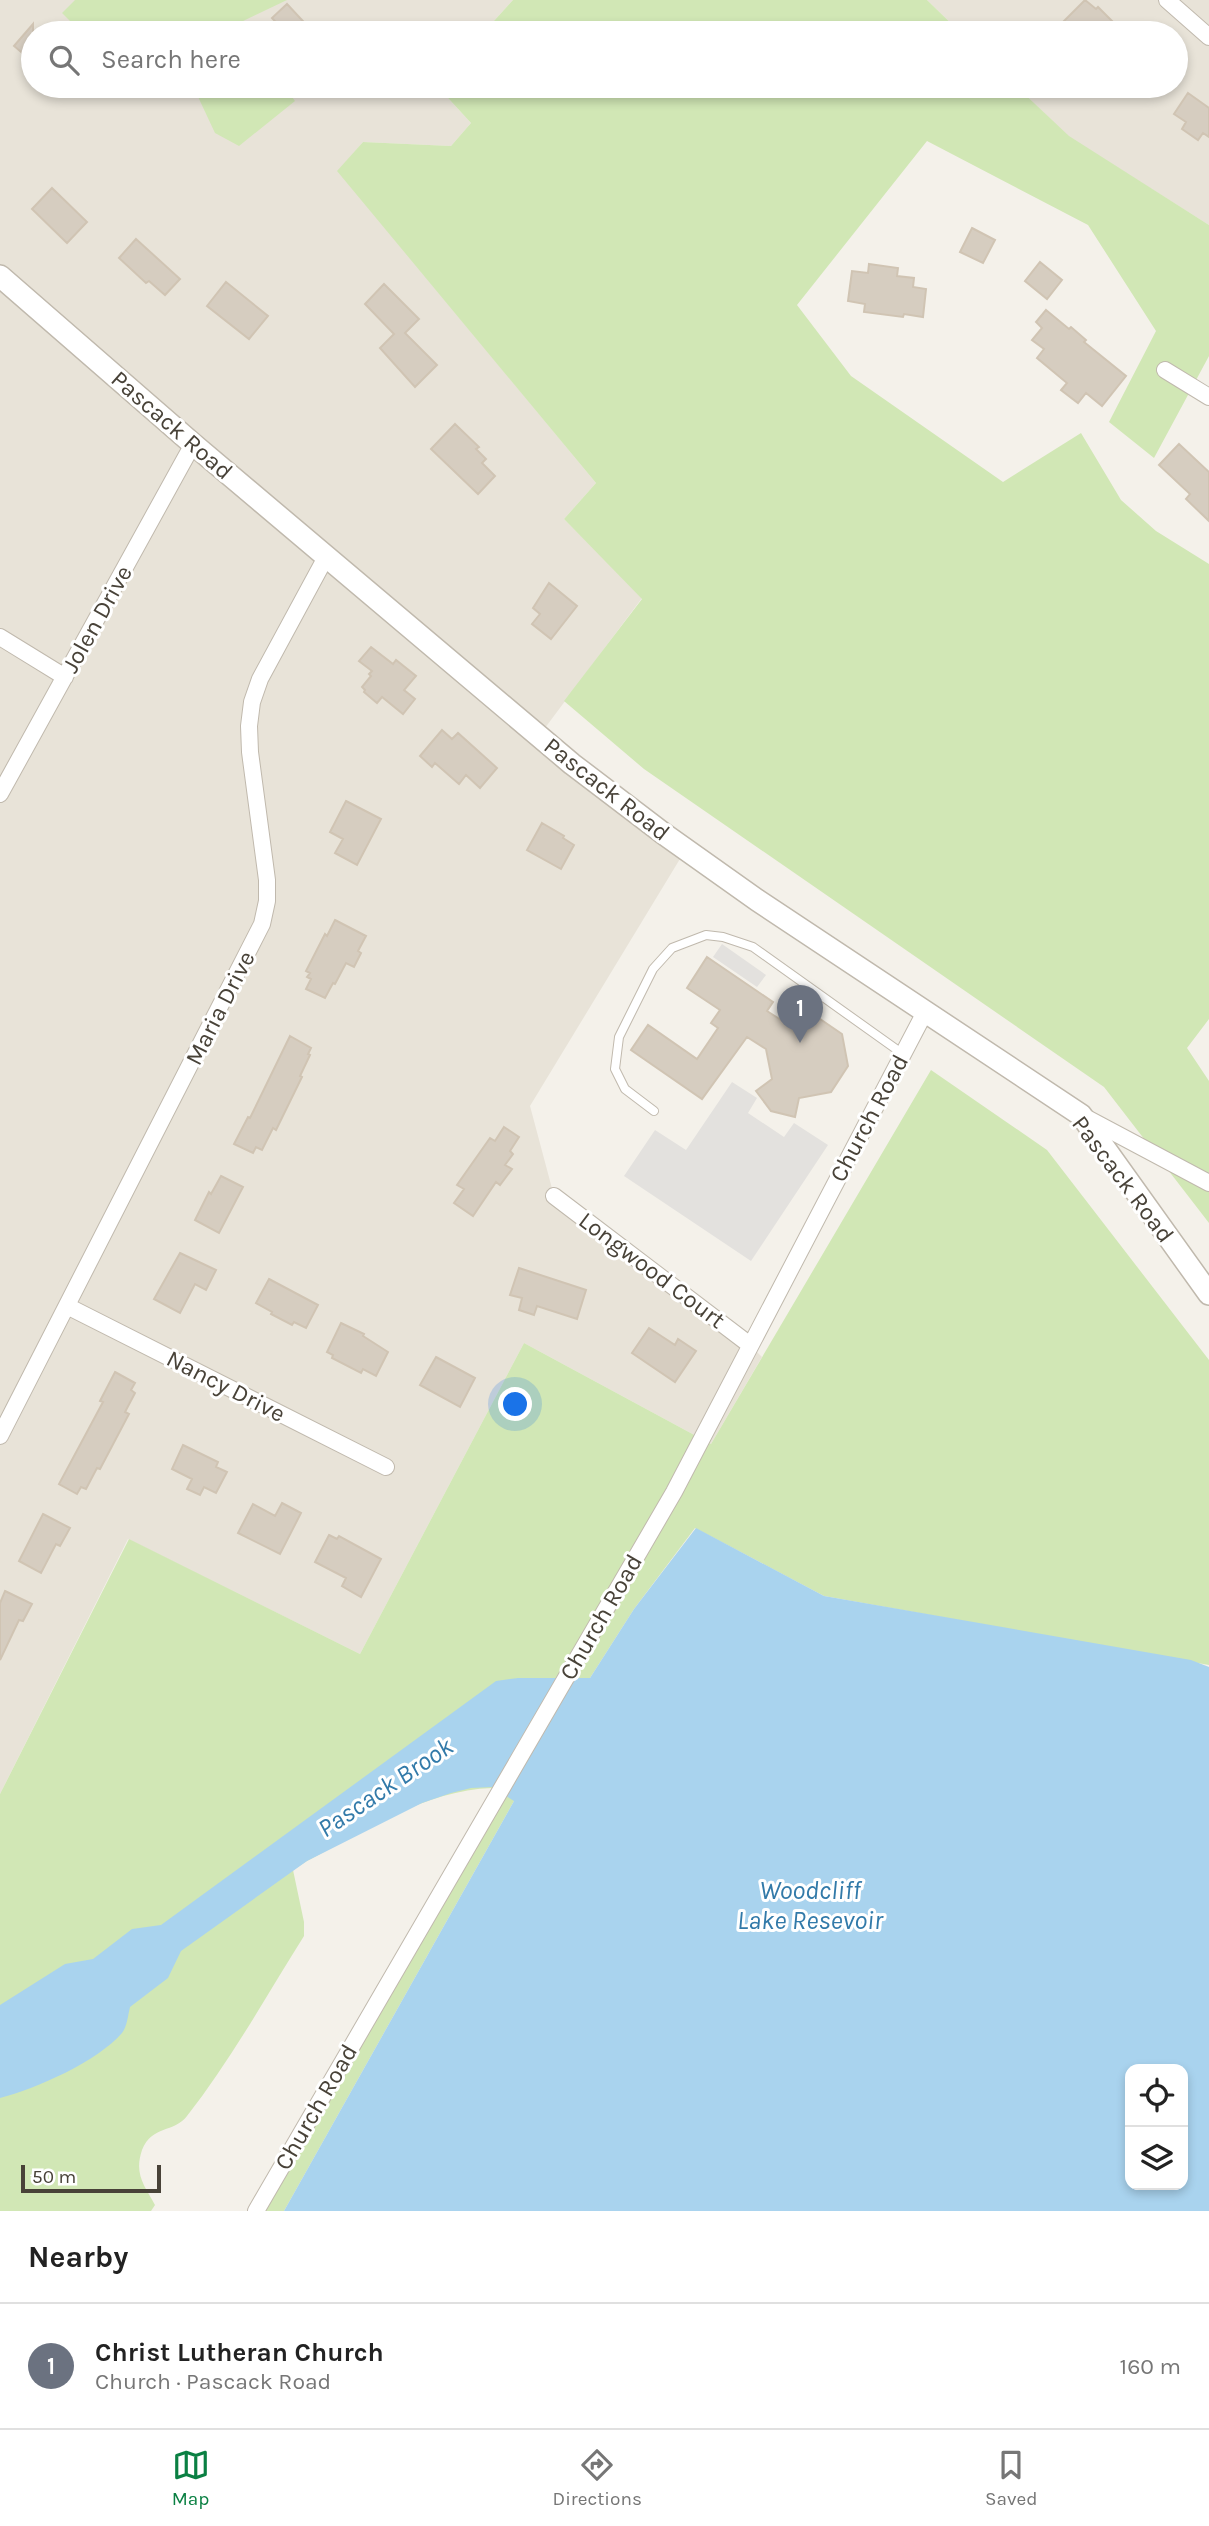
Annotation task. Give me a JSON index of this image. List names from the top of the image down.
{
  "streets": {
    "street": [
      "Pascack Road",
      "Jolen Drive",
      "Maria Drive",
      "Church Road",
      "Longwood Court",
      "Nancy Drive"
    ]
  },
  "crossings": [
    ["Pascack Road", "Jolen Drive"],
    ["Pascack Road", "Maria Drive"],
    ["Pascack Road", "Church Road"],
    ["Maria Drive", "Nancy Drive"],
    ["Church Road", "Longwood Court"]
  ],
  "water": ["Pascack Brook", "Woodcliff Lake Resevoir"],
  "scale_bar": "50 m",
  "page": {
    "search": "Search here",
    "pins": "1",
    "scale": "50 m",
    "heading": "Nearby",
    "list": [
      {
        "mark": "1",
        "name": "Christ Lutheran Church",
        "note": "Church · Pascack Road",
        "value": "160 m"
      }
    ],
    "nav": ["Map", "Directions", "Saved"]
  }
}
